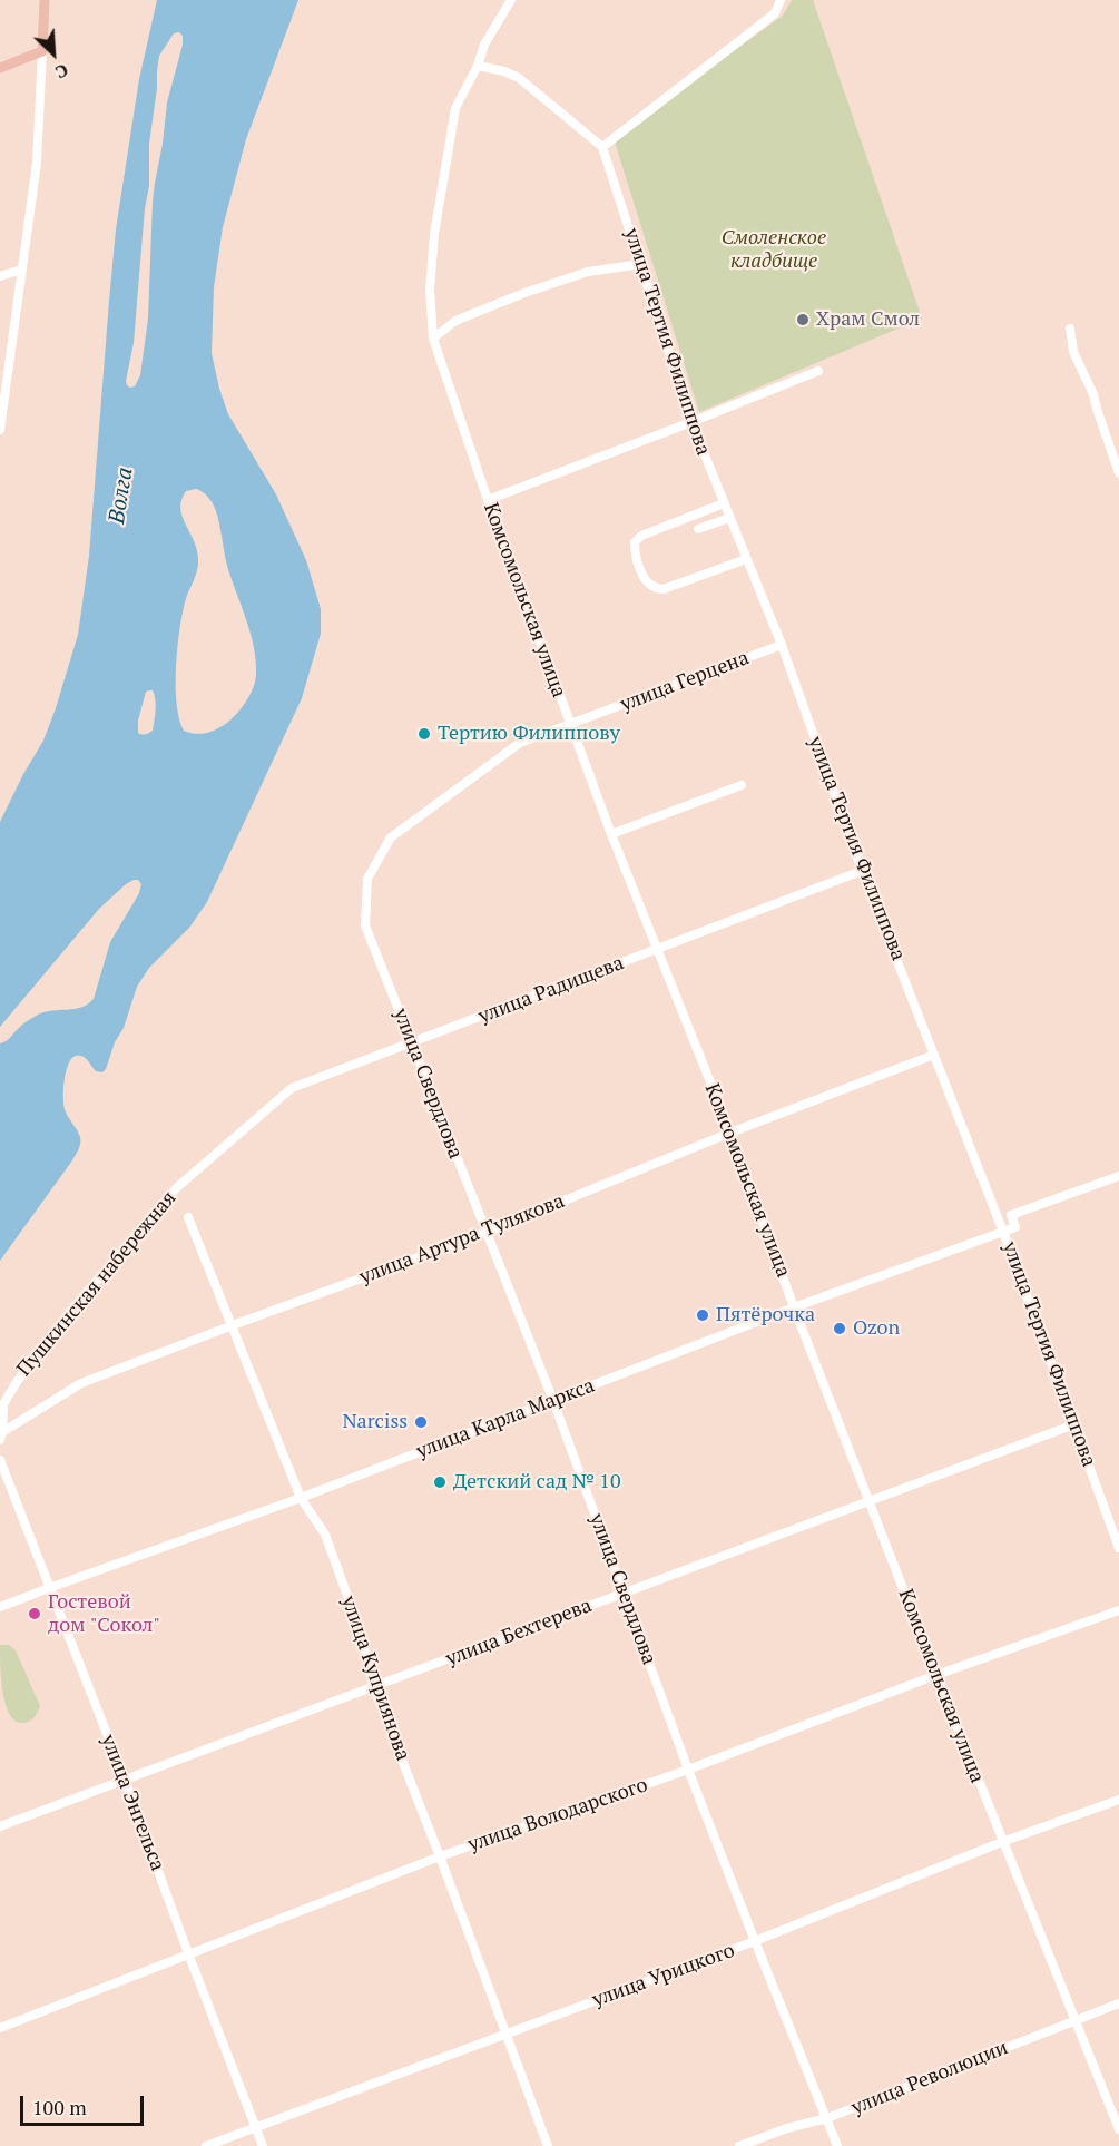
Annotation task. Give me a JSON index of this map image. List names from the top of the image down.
{
  "streets": {
    "street": [
      "улица Тертия Филиппова",
      "Комсомольская улица",
      "улица Герцена",
      "улица Радищева",
      "улица Свердлова",
      "улица Артура Тулякова",
      "Пушкинская набережная",
      "улица Карла Маркса",
      "улица Бехтерева",
      "улица Куприянова",
      "улица Энгельса",
      "улица Володарского",
      "улица Урицкого",
      "улица Революции"
    ]
  },
  "crossings": [
    ["улица Тертия Филиппова", "улица Герцена"],
    ["улица Тертия Филиппова", "улица Радищева"],
    ["улица Тертия Филиппова", "улица Артура Тулякова"],
    ["улица Тертия Филиппова", "улица Карла Маркса"],
    ["улица Тертия Филиппова", "улица Бехтерева"],
    ["Комсомольская улица", "улица Герцена"],
    ["Комсомольская улица", "улица Радищева"],
    ["Комсомольская улица", "улица Артура Тулякова"],
    ["Комсомольская улица", "улица Карла Маркса"],
    ["Комсомольская улица", "улица Бехтерева"],
    ["Комсомольская улица", "улица Володарского"],
    ["Комсомольская улица", "улица Урицкого"],
    ["Комсомольская улица", "улица Революции"],
    ["улица Герцена", "улица Свердлова"],
    ["улица Радищева", "улица Свердлова"],
    ["улица Радищева", "Пушкинская набережная"],
    ["улица Свердлова", "улица Артура Тулякова"],
    ["улица Свердлова", "улица Карла Маркса"],
    ["улица Свердлова", "улица Бехтерева"],
    ["улица Свердлова", "улица Володарского"],
    ["улица Свердлова", "улица Урицкого"],
    ["улица Свердлова", "улица Революции"],
    ["улица Артура Тулякова", "Пушкинская набережная"],
    ["улица Артура Тулякова", "улица Куприянова"],
    ["улица Карла Маркса", "улица Куприянова"],
    ["улица Карла Маркса", "улица Энгельса"],
    ["улица Бехтерева", "улица Куприянова"],
    ["улица Бехтерева", "улица Энгельса"],
    ["улица Куприянова", "улица Володарского"],
    ["улица Куприянова", "улица Урицкого"],
    ["улица Энгельса", "улица Володарского"],
    ["улица Энгельса", "улица Урицкого"]
  ],
  "water": ["Волга"],
  "parks": ["Смоленское кладбище"],
  "places": [
    "Храм Смол",
    "Тертию Филиппову",
    "Пятёрочка",
    "Ozon",
    "Narciss",
    "Детский сад № 10",
    "Гостевой дом \"Сокол\""
  ],
  "scale_bar": "100 m",
  "north": "bottom right"
}
